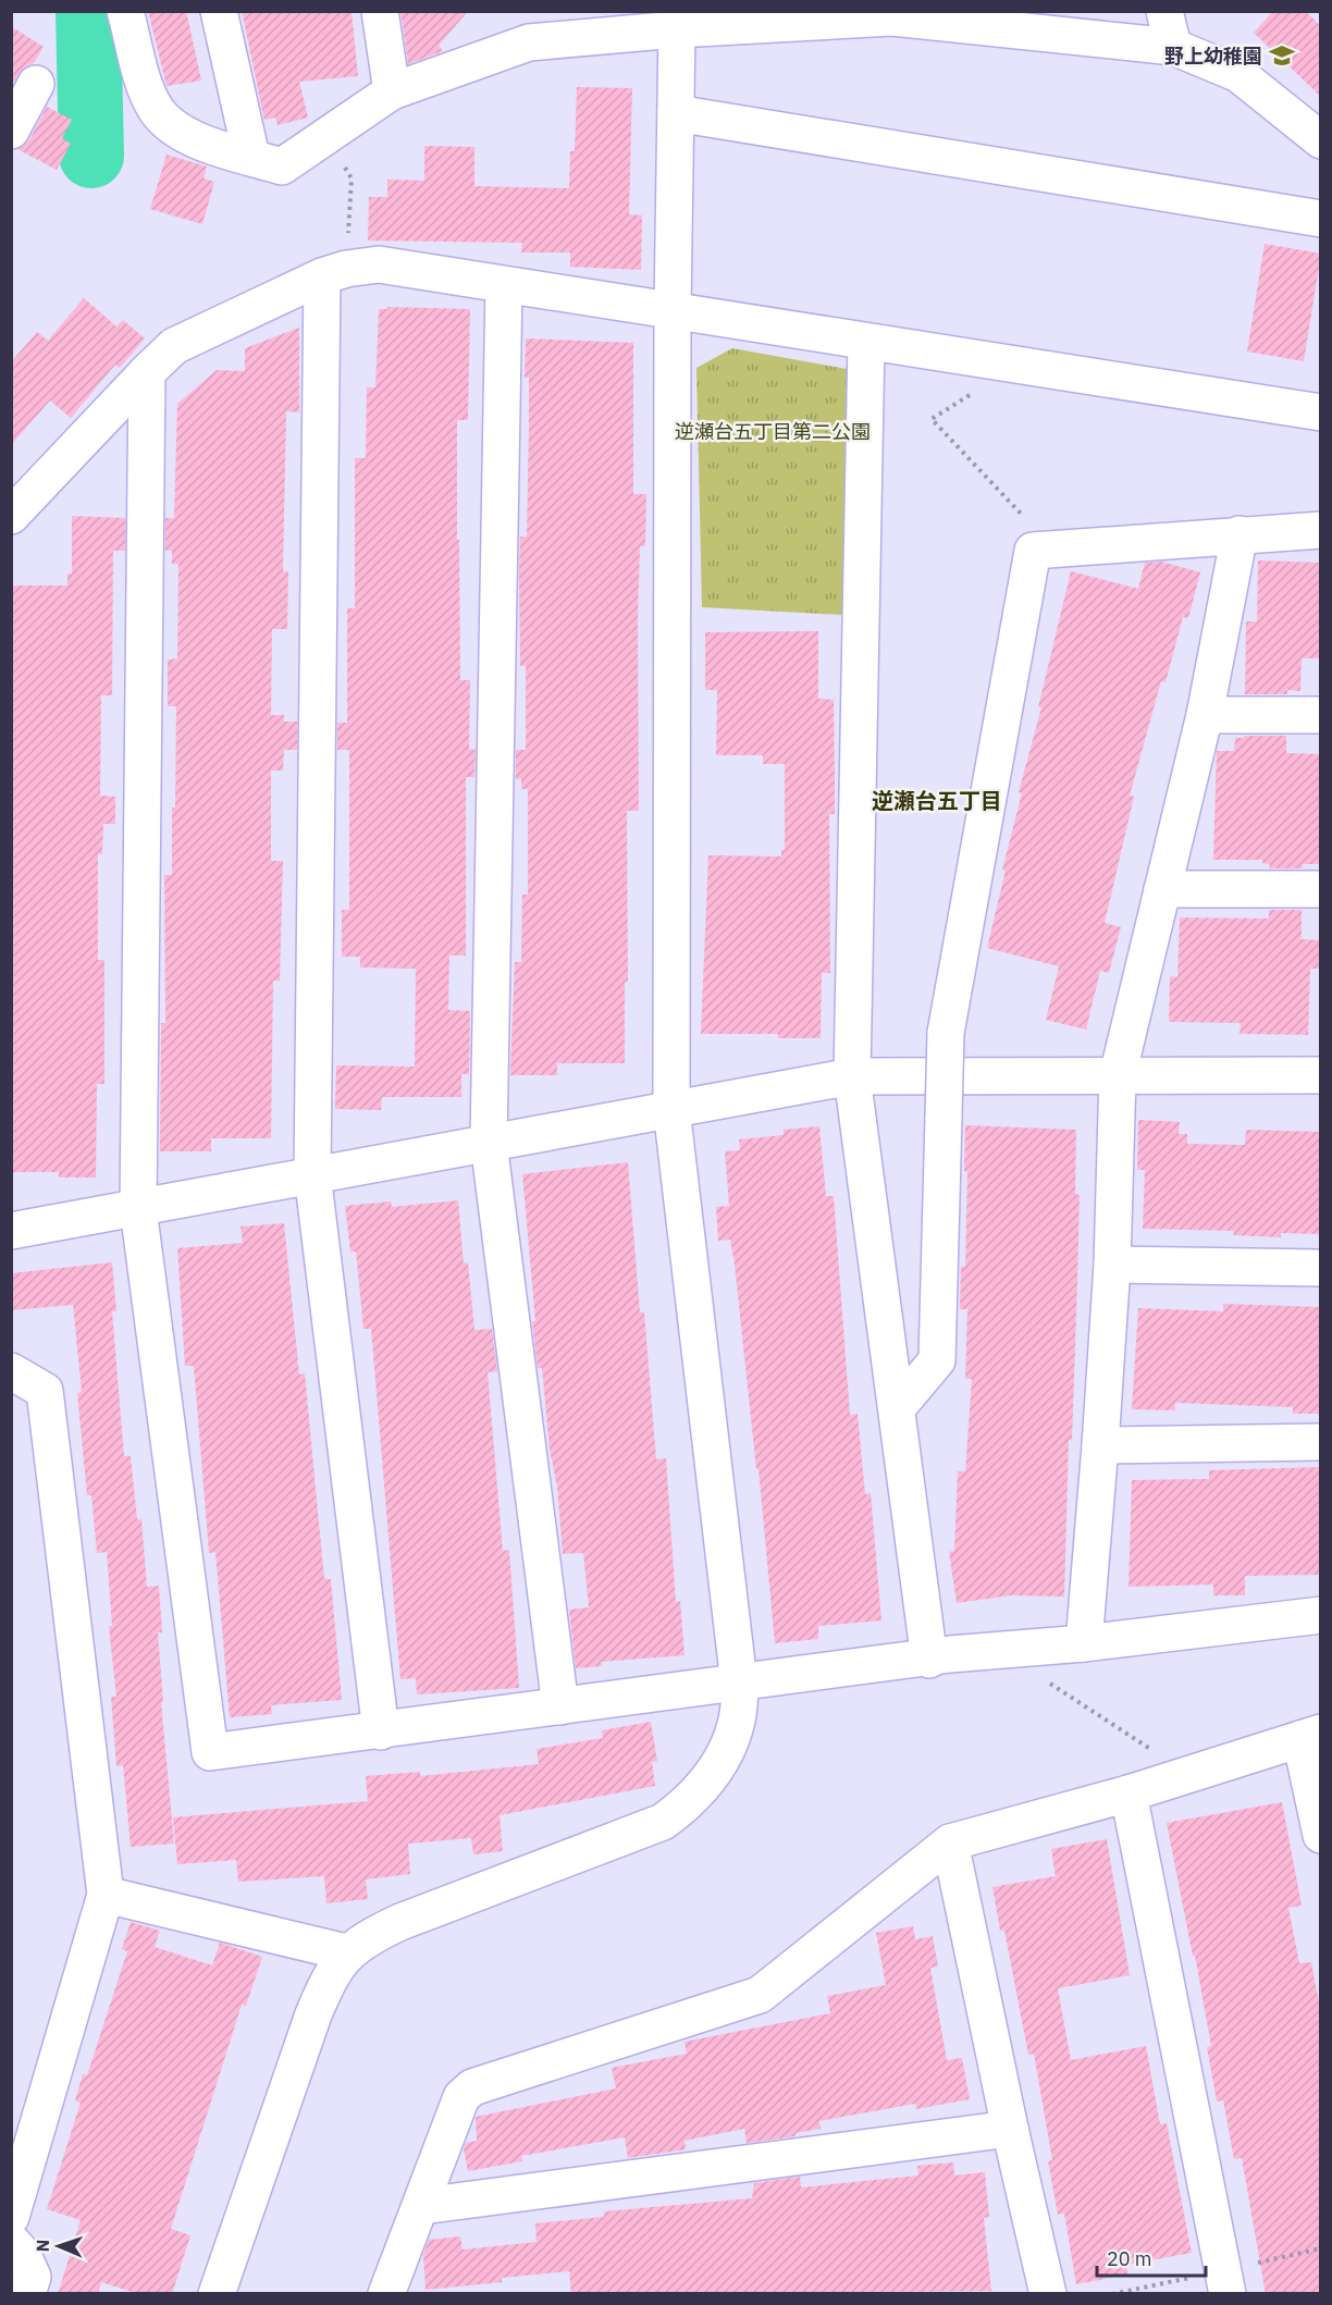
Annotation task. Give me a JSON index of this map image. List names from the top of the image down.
{
  "districts": ["逆瀬台五丁目"],
  "parks": ["逆瀬台五丁目第二公園"],
  "places": {
    "school or university": ["野上幼稚園"]
  },
  "scale_bar": "20 m",
  "north": "left"
}
